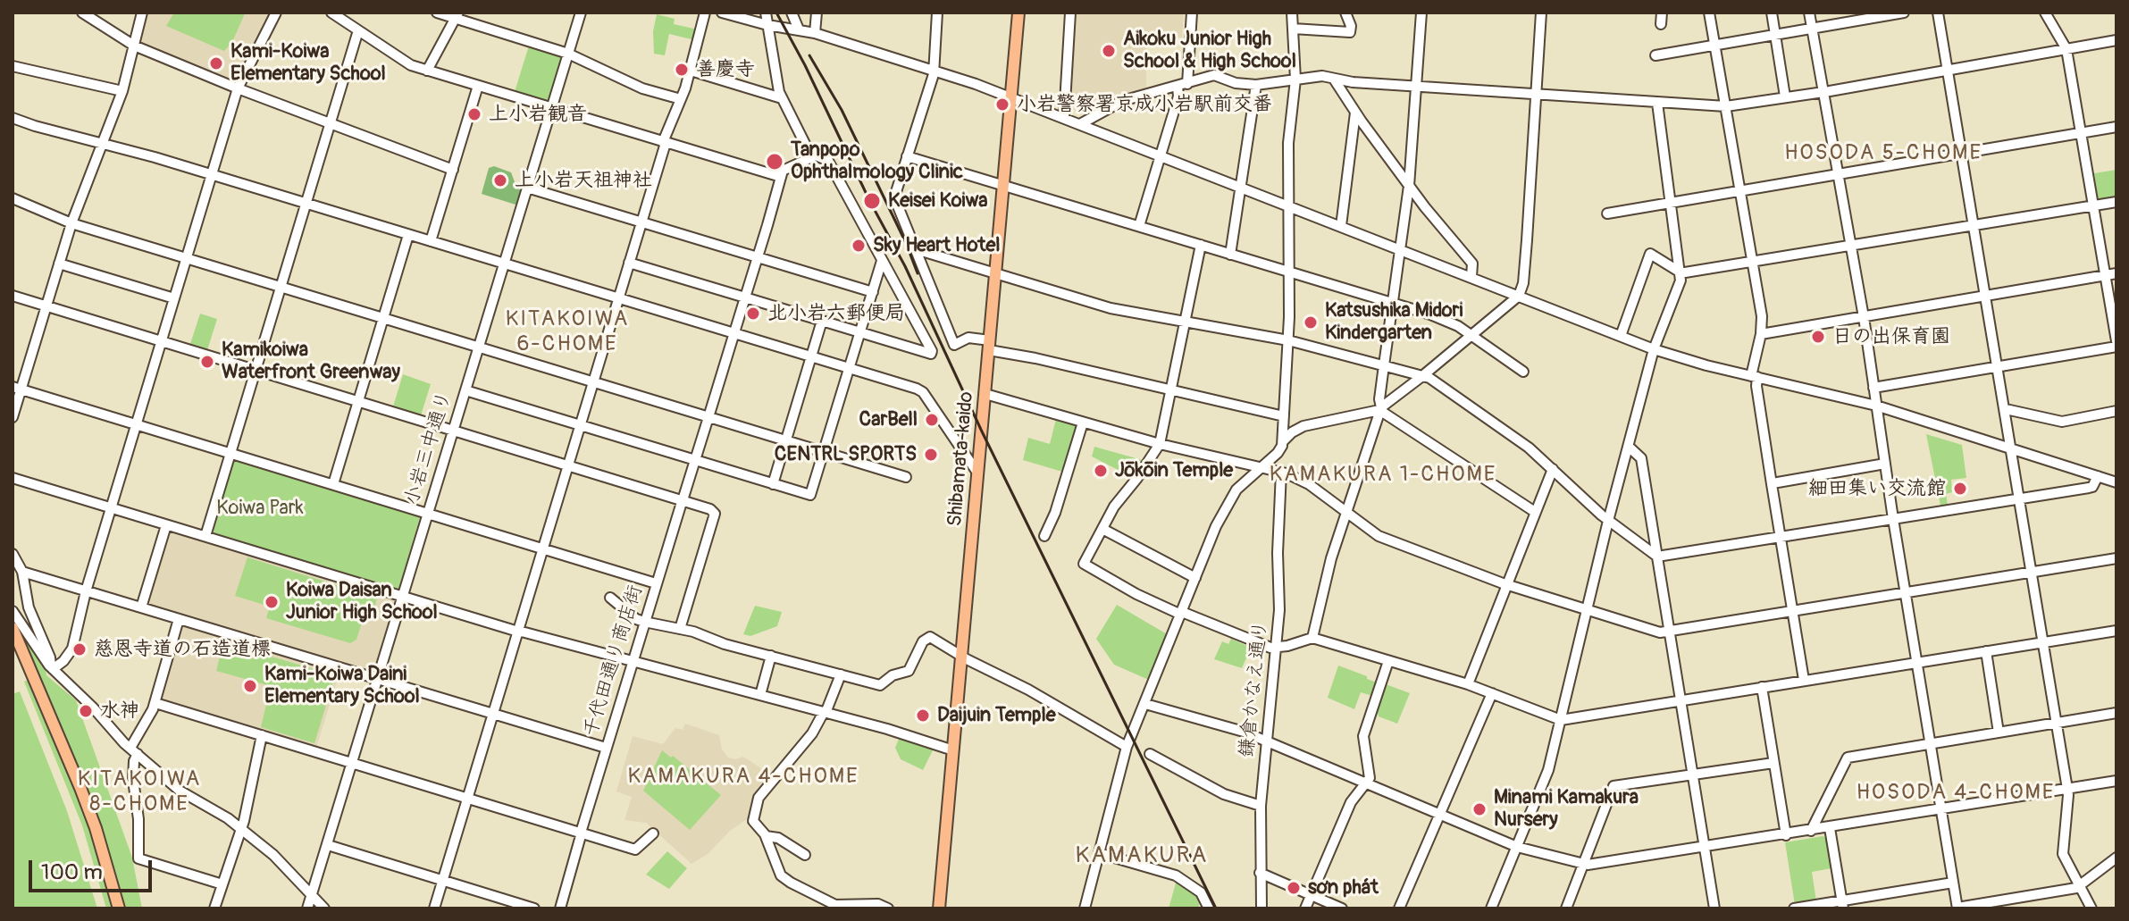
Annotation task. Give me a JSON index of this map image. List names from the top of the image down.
{
  "streets": {
    "main road": ["Shibamata-kaido"],
    "street": ["小岩三中通り", "千代田通り商店街", "鎌倉かなえ通り"]
  },
  "districts": [
    "HOSODA 5-CHOME",
    "KITAKOIWA 6-CHOME",
    "KAMAKURA 1-CHOME",
    "KAMAKURA 4-CHOME",
    "KITAKOIWA 8-CHOME",
    "HOSODA 4-CHOME",
    "KAMAKURA"
  ],
  "parks": ["Koiwa Park"],
  "places": [
    "Aikoku Junior High School & High School",
    "Kami-Koiwa Elementary School",
    "善慶寺",
    "小岩警察署京成小岩駅前交番",
    "上小岩観音",
    "Tanpopo Ophthalmology Clinic",
    "上小岩天祖神社",
    "Keisei Koiwa",
    "Sky Heart Hotel",
    "北小岩六郵便局",
    "Katsushika Midori Kindergarten",
    "日の出保育園",
    "Kamikoiwa Waterfront Greenway",
    "CarBell",
    "CENTRL SPORTS",
    "Jōkōin Temple",
    "細田集い交流館",
    "Koiwa Daisan Junior High School",
    "慈恩寺道の石造道標",
    "Kami-Koiwa Daini Elementary School",
    "水神",
    "Daijuin Temple",
    "Minami Kamakura Nursery",
    "sơn phát"
  ],
  "scale_bar": "100 m"
}
